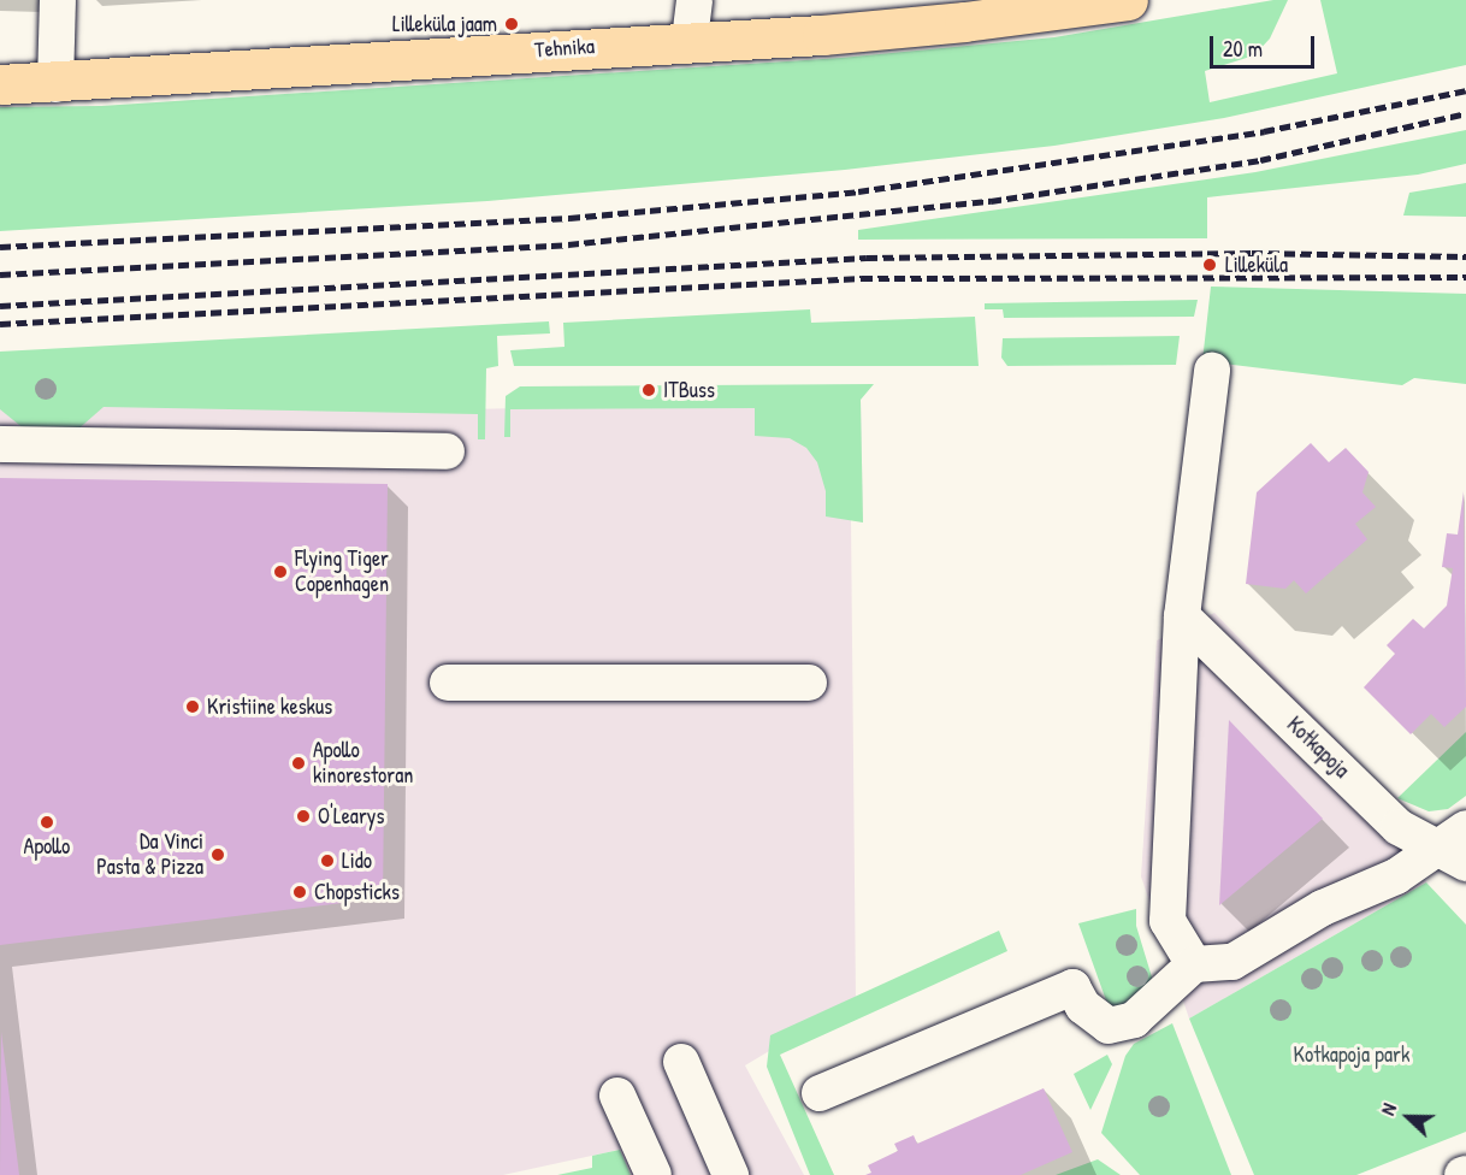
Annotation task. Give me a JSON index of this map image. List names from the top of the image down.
{
  "streets": {
    "main road": ["Tehnika"],
    "street": ["Kotkapoja"]
  },
  "parks": ["Kotkapoja park"],
  "places": [
    "Lilleküla jaam",
    "Lilleküla",
    "ITBuss",
    "Flying Tiger Copenhagen",
    "Kristiine keskus",
    "Apollo kinorestoran",
    "O'Learys",
    "Apollo",
    "Da Vinci Pasta & Pizza",
    "Lido",
    "Chopsticks"
  ],
  "scale_bar": "20 m",
  "north": "left"
}
